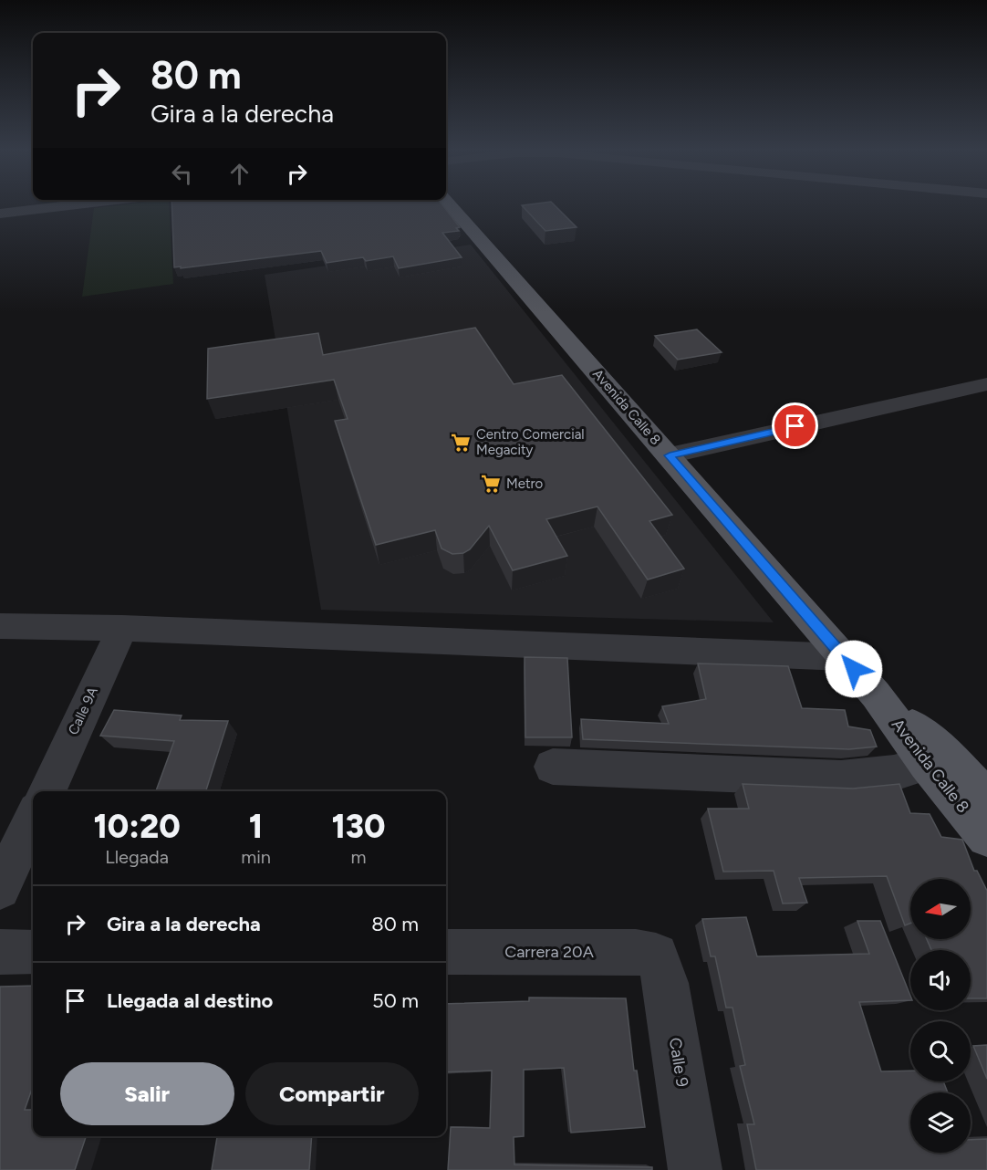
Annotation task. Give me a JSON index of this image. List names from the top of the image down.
{
  "streets": {
    "main road": ["Avenida Calle 8"],
    "street": ["Calle 9A", "Carrera 20A", "Calle 9"]
  },
  "crossings": [
    ["Carrera 20A", "Calle 9"]
  ],
  "places": {
    "supermarket": ["Centro Comercial Megacity", "Metro"]
  },
  "north": "left",
  "page": {
    "turn": ["80 m", "Gira a la derecha"],
    "eta": [
      "10:20",
      "Llegada",
      "1",
      "min",
      "130",
      "m"
    ],
    "list": [
      {
        "name": "Gira a la derecha",
        "value": "80 m"
      },
      {
        "name": "Llegada al destino",
        "value": "50 m"
      }
    ],
    "buttons": ["Salir", "Compartir"]
  }
}
